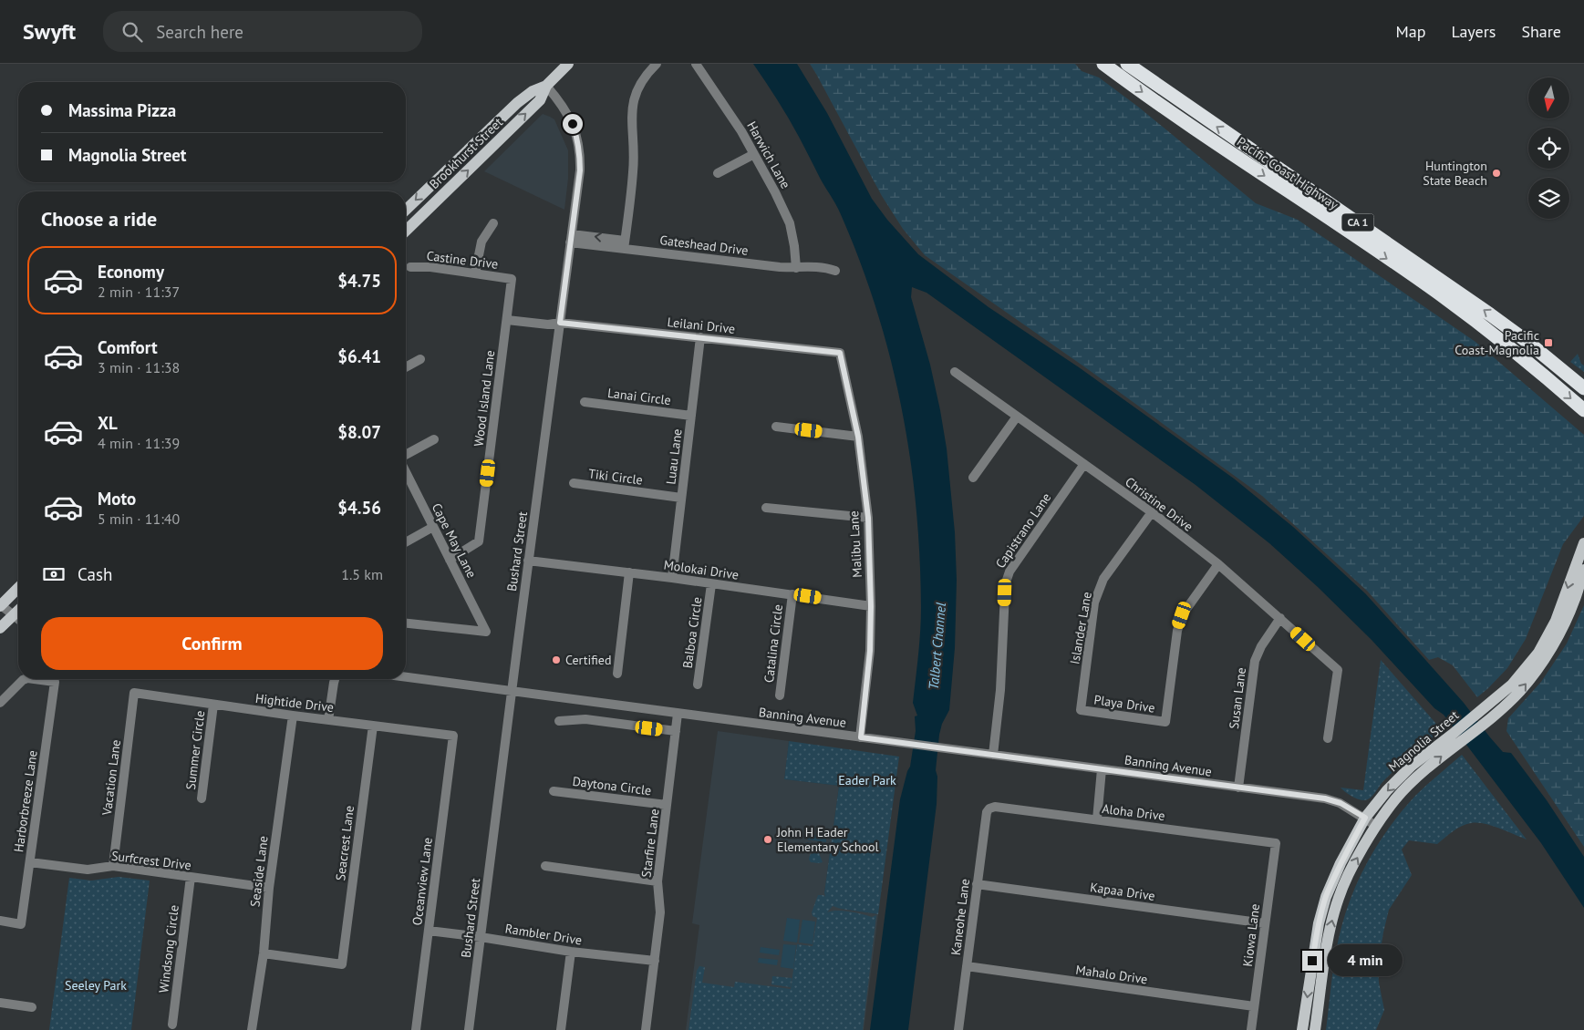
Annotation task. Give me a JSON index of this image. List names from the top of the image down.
{
  "streets": {
    "highway": ["Pacific Coast Highway", "CA 1"],
    "main road": ["Brookhurst Street", "Magnolia Street"],
    "street": [
      "Harwich Lane",
      "Gateshead Drive",
      "Castine Drive",
      "Leilani Drive",
      "Lanai Circle",
      "Wood Island Lane",
      "Luau Lane",
      "Tiki Circle",
      "Christine Drive",
      "Capistrano Lane",
      "Cape May Lane",
      "Malibu Lane",
      "Bushard Street",
      "Molokai Drive",
      "Islander Lane",
      "Balboa Circle",
      "Catalina Circle",
      "Susan Lane",
      "Hightide Drive",
      "Playa Drive",
      "Banning Avenue",
      "Summer Circle",
      "Vacation Lane",
      "Daytona Circle",
      "Harborbreeze Lane",
      "Aloha Drive",
      "Seacrest Lane",
      "Starfire Lane",
      "Surfcrest Drive",
      "Seaside Lane",
      "Oceanview Lane",
      "Kapaa Drive",
      "Kaneohe Lane",
      "Rambler Drive",
      "Kiowa Lane",
      "Windsong Circle",
      "Mahalo Drive"
    ]
  },
  "crossings": [
    ["Brookhurst Street", "Bushard Street"],
    ["Harwich Lane", "Gateshead Drive"],
    ["Gateshead Drive", "Bushard Street"],
    ["Castine Drive", "Wood Island Lane"],
    ["Leilani Drive", "Wood Island Lane"],
    ["Leilani Drive", "Luau Lane"],
    ["Leilani Drive", "Malibu Lane"],
    ["Leilani Drive", "Bushard Street"],
    ["Lanai Circle", "Luau Lane"],
    ["Wood Island Lane", "Cape May Lane"],
    ["Luau Lane", "Tiki Circle"],
    ["Luau Lane", "Molokai Drive"],
    ["Christine Drive", "Capistrano Lane"],
    ["Christine Drive", "Islander Lane"],
    ["Christine Drive", "Susan Lane"],
    ["Christine Drive", "Playa Drive"],
    ["Capistrano Lane", "Banning Avenue"],
    ["Malibu Lane", "Molokai Drive"],
    ["Malibu Lane", "Banning Avenue"],
    ["Bushard Street", "Molokai Drive"],
    ["Bushard Street", "Banning Avenue"],
    ["Bushard Street", "Rambler Drive"],
    ["Molokai Drive", "Balboa Circle"],
    ["Molokai Drive", "Catalina Circle"],
    ["Islander Lane", "Playa Drive"],
    ["Susan Lane", "Banning Avenue"],
    ["Hightide Drive", "Summer Circle"],
    ["Hightide Drive", "Vacation Lane"],
    ["Hightide Drive", "Seacrest Lane"],
    ["Hightide Drive", "Seaside Lane"],
    ["Hightide Drive", "Oceanview Lane"],
    ["Banning Avenue", "Magnolia Street"],
    ["Banning Avenue", "Starfire Lane"],
    ["Vacation Lane", "Surfcrest Drive"],
    ["Daytona Circle", "Starfire Lane"],
    ["Harborbreeze Lane", "Surfcrest Drive"],
    ["Aloha Drive", "Kaneohe Lane"],
    ["Aloha Drive", "Kiowa Lane"],
    ["Seacrest Lane", "Seaside Lane"],
    ["Starfire Lane", "Rambler Drive"],
    ["Surfcrest Drive", "Seaside Lane"],
    ["Surfcrest Drive", "Windsong Circle"],
    ["Oceanview Lane", "Rambler Drive"],
    ["Kapaa Drive", "Kaneohe Lane"],
    ["Kapaa Drive", "Kiowa Lane"],
    ["Kaneohe Lane", "Mahalo Drive"],
    ["Kiowa Lane", "Mahalo Drive"]
  ],
  "water": ["Talbert Channel"],
  "parks": ["Eader Park", "Seeley Park"],
  "places": {
    "other": ["Huntington State Beach", "Certified", "John H Eader Elementary School"],
    "transit": ["Pacific Coast-Magnolia"]
  },
  "north": "bottom",
  "page": {
    "header": "Swyft",
    "search": "Search here",
    "nav": ["Map", "Layers", "Share"],
    "banner": ["Massima Pizza", "Magnolia Street"],
    "heading": "Choose a ride",
    "list": [
      {
        "name": "Economy",
        "note": "2 min · 11:37",
        "value": "$4.75"
      },
      {
        "name": "Comfort",
        "note": "3 min · 11:38",
        "value": "$6.41"
      },
      {
        "name": "XL",
        "note": "4 min · 11:39",
        "value": "$8.07"
      },
      {
        "name": "Moto",
        "note": "5 min · 11:40",
        "value": "$4.56"
      }
    ],
    "pay": ["Cash", "1.5 km"],
    "buttons": "Confirm",
    "bubble": "4 min"
  }
}
